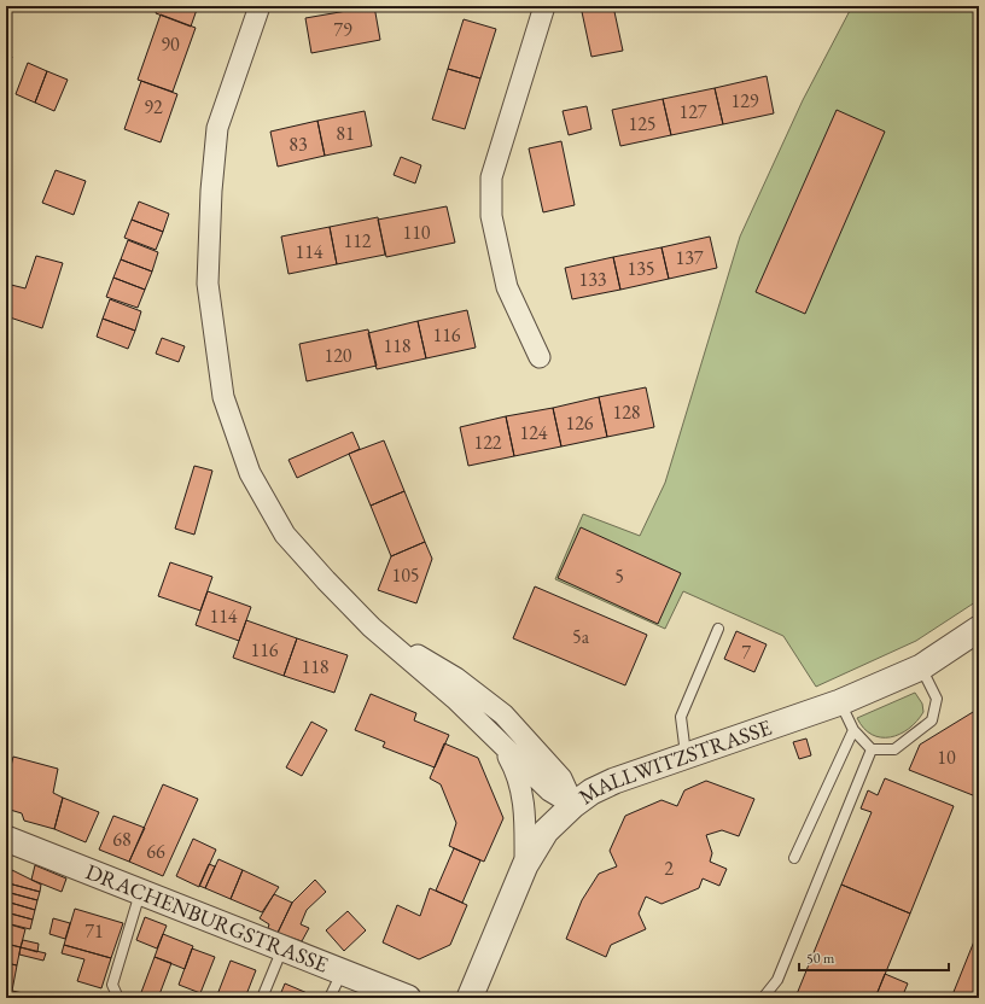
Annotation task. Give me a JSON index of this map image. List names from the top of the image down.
{
  "streets": {
    "street": ["MALLWITZSTRASSE", "DRACHENBURGSTRASSE"]
  },
  "house_numbers": [
    "79",
    "90",
    "129",
    "92",
    "127",
    "125",
    "81",
    "83",
    "110",
    "112",
    "114",
    "137",
    "135",
    "133",
    "116",
    "118",
    "120",
    "128",
    "126",
    "124",
    "122",
    "105",
    "5",
    "114",
    "5a",
    "116",
    "7",
    "118",
    "10",
    "68",
    "66",
    "2",
    "71"
  ],
  "scale_bar": "50 m"
}
